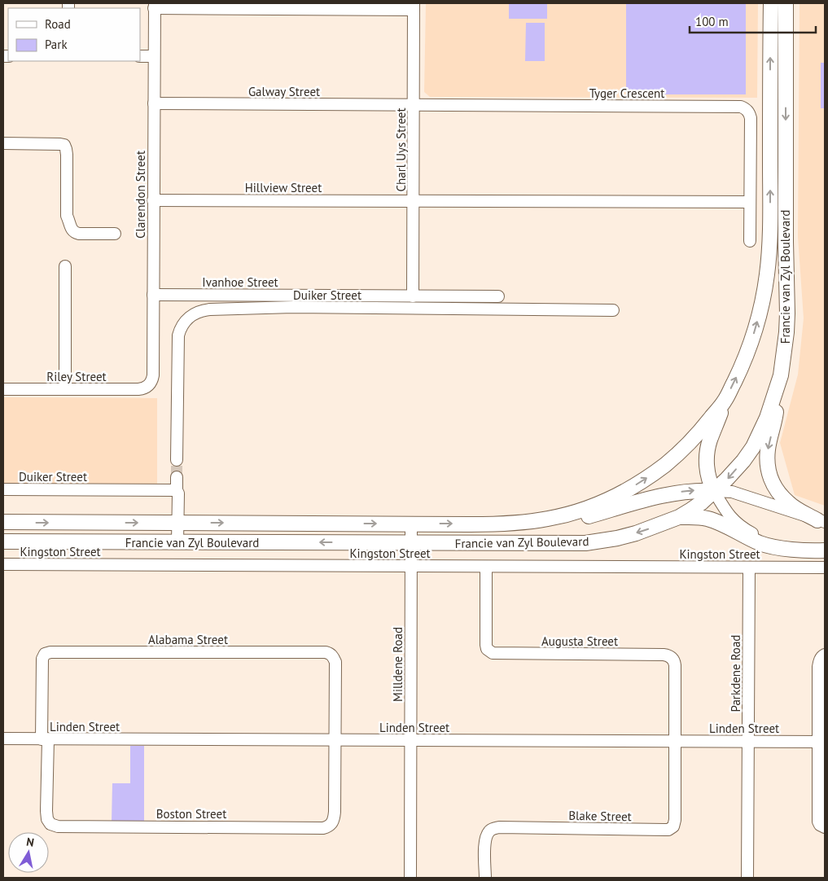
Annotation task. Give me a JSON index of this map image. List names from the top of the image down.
{
  "streets": {
    "main road": ["Francie van Zyl Boulevard"],
    "street": [
      "Galway Street",
      "Tyger Crescent",
      "Charl Uys Street",
      "Hillview Street",
      "Clarendon Street",
      "Ivanhoe Street",
      "Duiker Street",
      "Riley Street",
      "Kingston Street",
      "Alabama Street",
      "Augusta Street",
      "Milldene Road",
      "Parkdene Road",
      "Linden Street",
      "Boston Street",
      "Blake Street"
    ]
  },
  "crossings": [
    ["Galway Street", "Tyger Crescent"],
    ["Galway Street", "Charl Uys Street"],
    ["Galway Street", "Clarendon Street"],
    ["Tyger Crescent", "Charl Uys Street"],
    ["Charl Uys Street", "Hillview Street"],
    ["Charl Uys Street", "Ivanhoe Street"],
    ["Hillview Street", "Clarendon Street"],
    ["Clarendon Street", "Ivanhoe Street"],
    ["Clarendon Street", "Riley Street"],
    ["Francie van Zyl Boulevard", "Milldene Road"],
    ["Kingston Street", "Augusta Street"],
    ["Kingston Street", "Milldene Road"],
    ["Kingston Street", "Parkdene Road"],
    ["Alabama Street", "Linden Street"],
    ["Alabama Street", "Boston Street"],
    ["Augusta Street", "Linden Street"],
    ["Augusta Street", "Blake Street"],
    ["Milldene Road", "Linden Street"],
    ["Parkdene Road", "Linden Street"],
    ["Linden Street", "Boston Street"],
    ["Linden Street", "Blake Street"]
  ],
  "legend": ["Road", "Park"],
  "scale_bar": "100 m",
  "north": "top"
}
